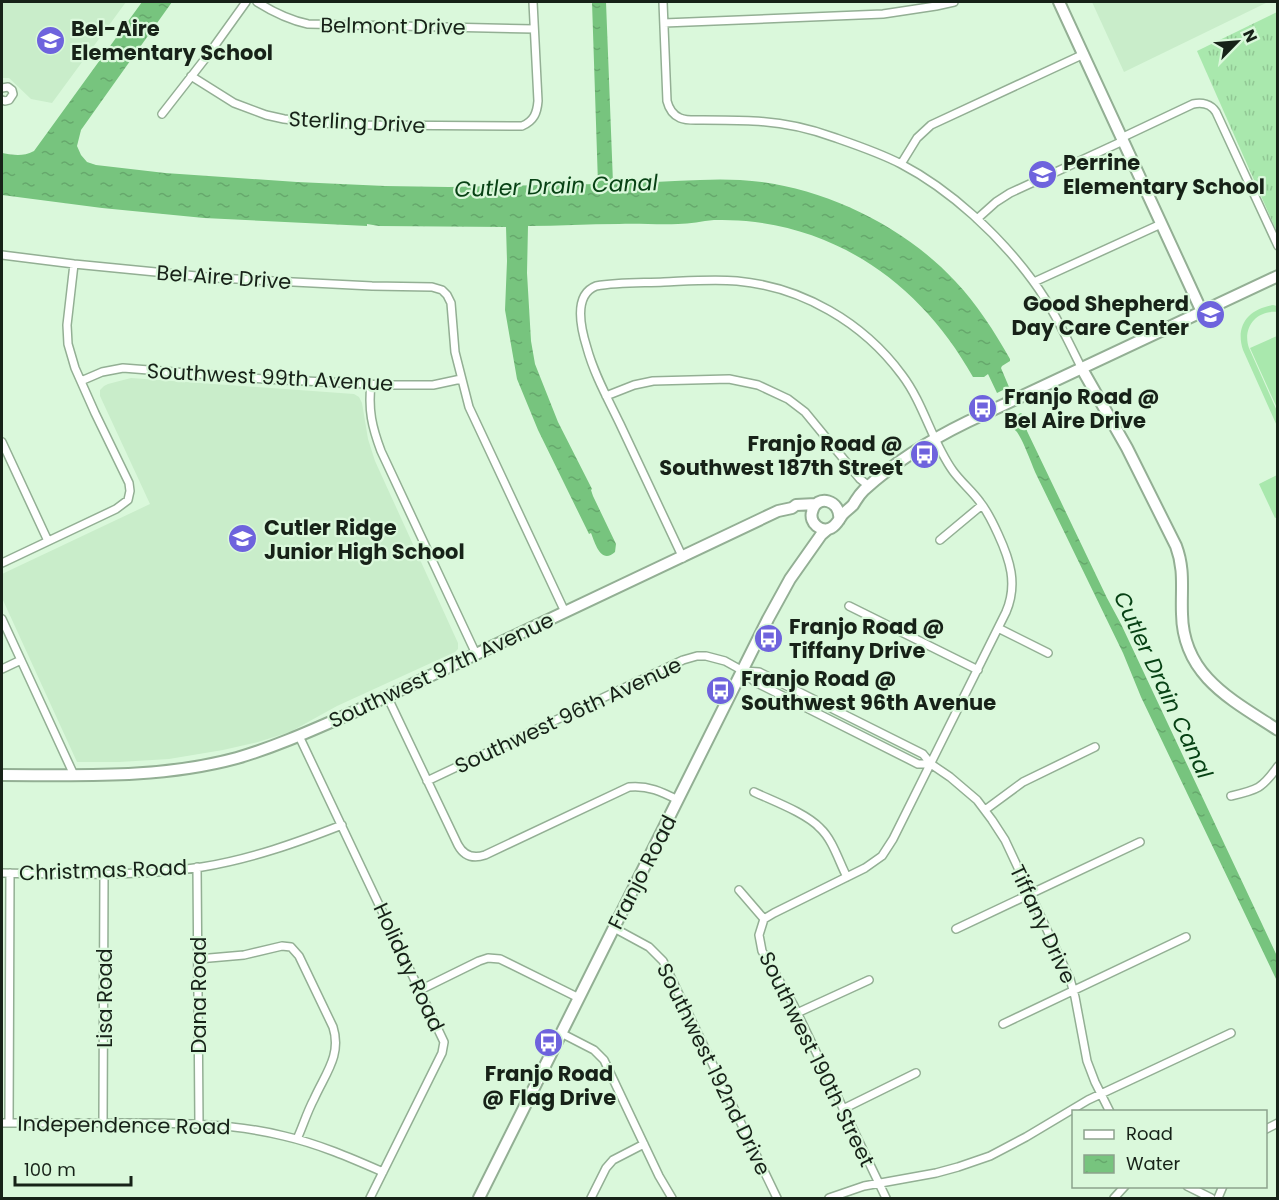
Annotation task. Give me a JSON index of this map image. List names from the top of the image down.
{
  "streets": {
    "street": [
      "Belmont Drive",
      "Sterling Drive",
      "Bel Aire Drive",
      "Southwest 99th Avenue",
      "Southwest 97th Avenue",
      "Southwest 96th Avenue",
      "Christmas Road",
      "Franjo Road",
      "Tiffany Drive",
      "Holiday Road",
      "Dana Road",
      "Lisa Road",
      "Southwest 190th Street",
      "Southwest 192nd Drive",
      "Independence Road"
    ]
  },
  "crossings": [
    ["Belmont Drive", "Sterling Drive"],
    ["Bel Aire Drive", "Southwest 99th Avenue"],
    ["Southwest 97th Avenue", "Franjo Road"],
    ["Southwest 97th Avenue", "Holiday Road"],
    ["Southwest 96th Avenue", "Franjo Road"],
    ["Southwest 96th Avenue", "Tiffany Drive"],
    ["Christmas Road", "Holiday Road"],
    ["Christmas Road", "Dana Road"],
    ["Christmas Road", "Lisa Road"],
    ["Franjo Road", "Tiffany Drive"],
    ["Franjo Road", "Southwest 192nd Drive"],
    ["Holiday Road", "Independence Road"],
    ["Dana Road", "Independence Road"],
    ["Lisa Road", "Independence Road"]
  ],
  "water": ["Cutler Drain Canal"],
  "places": {
    "school or university": [
      "Bel-Aire Elementary School",
      "Perrine Elementary School",
      "Good Shepherd Day Care Center",
      "Cutler Ridge Junior High School"
    ],
    "bus stop": [
      "Franjo Road @ Bel Aire Drive",
      "Franjo Road @ Southwest 187th Street",
      "Franjo Road @ Tiffany Drive",
      "Franjo Road @ Southwest 96th Avenue",
      "Franjo Road @ Flag Drive"
    ]
  },
  "legend": ["Road", "Water"],
  "scale_bar": "100 m",
  "north": "top right"
}
